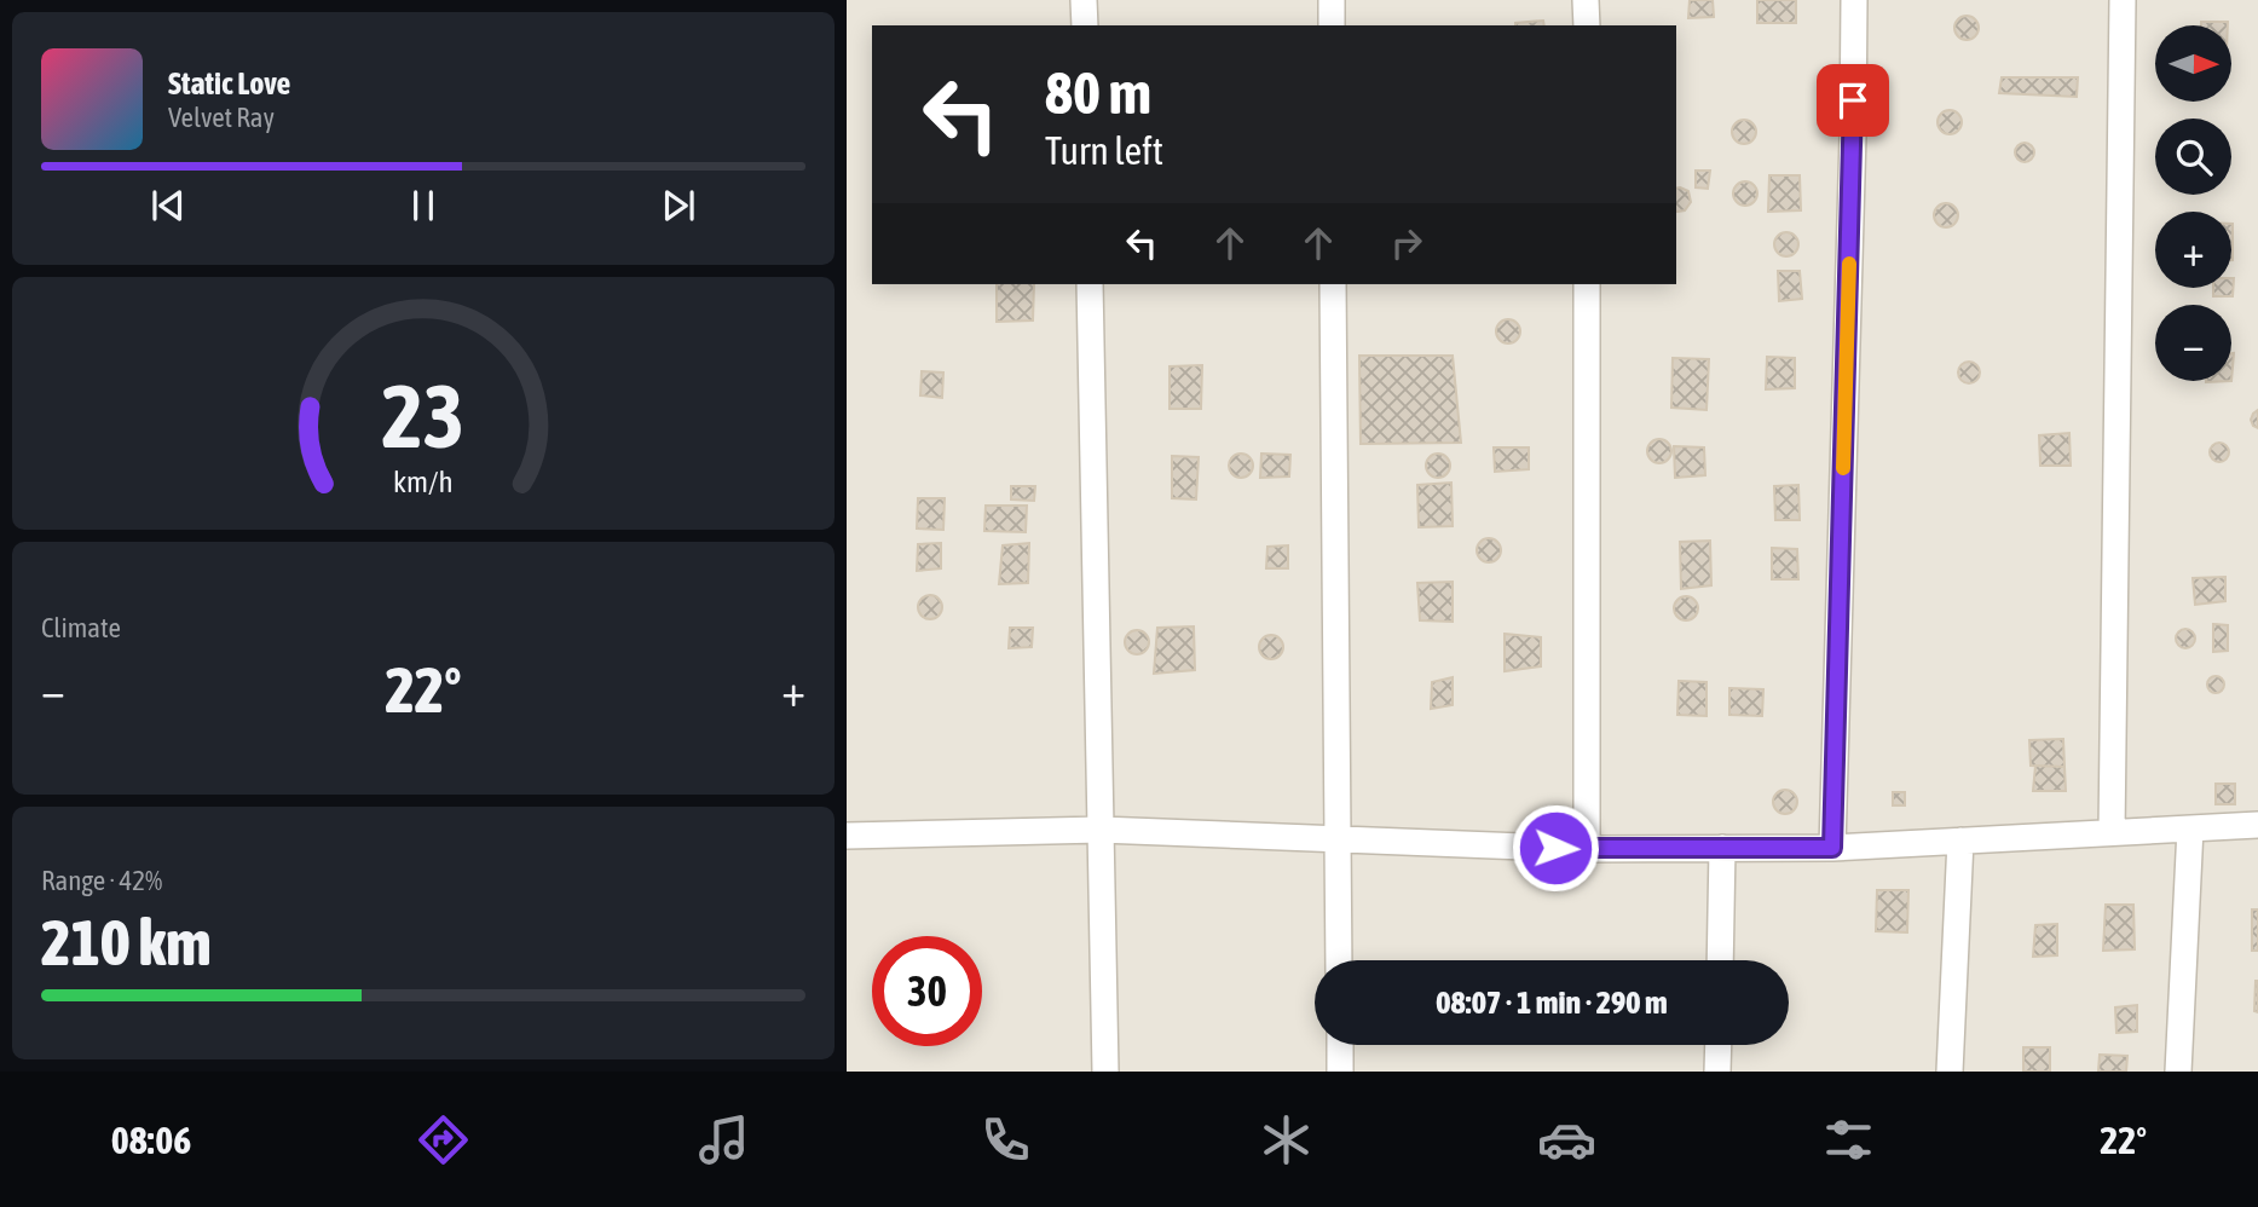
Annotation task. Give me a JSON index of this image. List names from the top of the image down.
{
  "north": "right",
  "page": {
    "map_buttons": ["+", "−"],
    "turn": ["80 m", "Turn left"],
    "song": ["Static Love", "Velvet Ray"],
    "tile": [
      "Climate",
      ["Range · 42%", "210 km"]
    ],
    "heat": ["−", "22°", "+"],
    "limit": "30",
    "trip": "08:07 · 1 min · 290 m",
    "tabs": ["08:06", "22°"],
    "gauge": ["23", "km/h"]
  }
}
